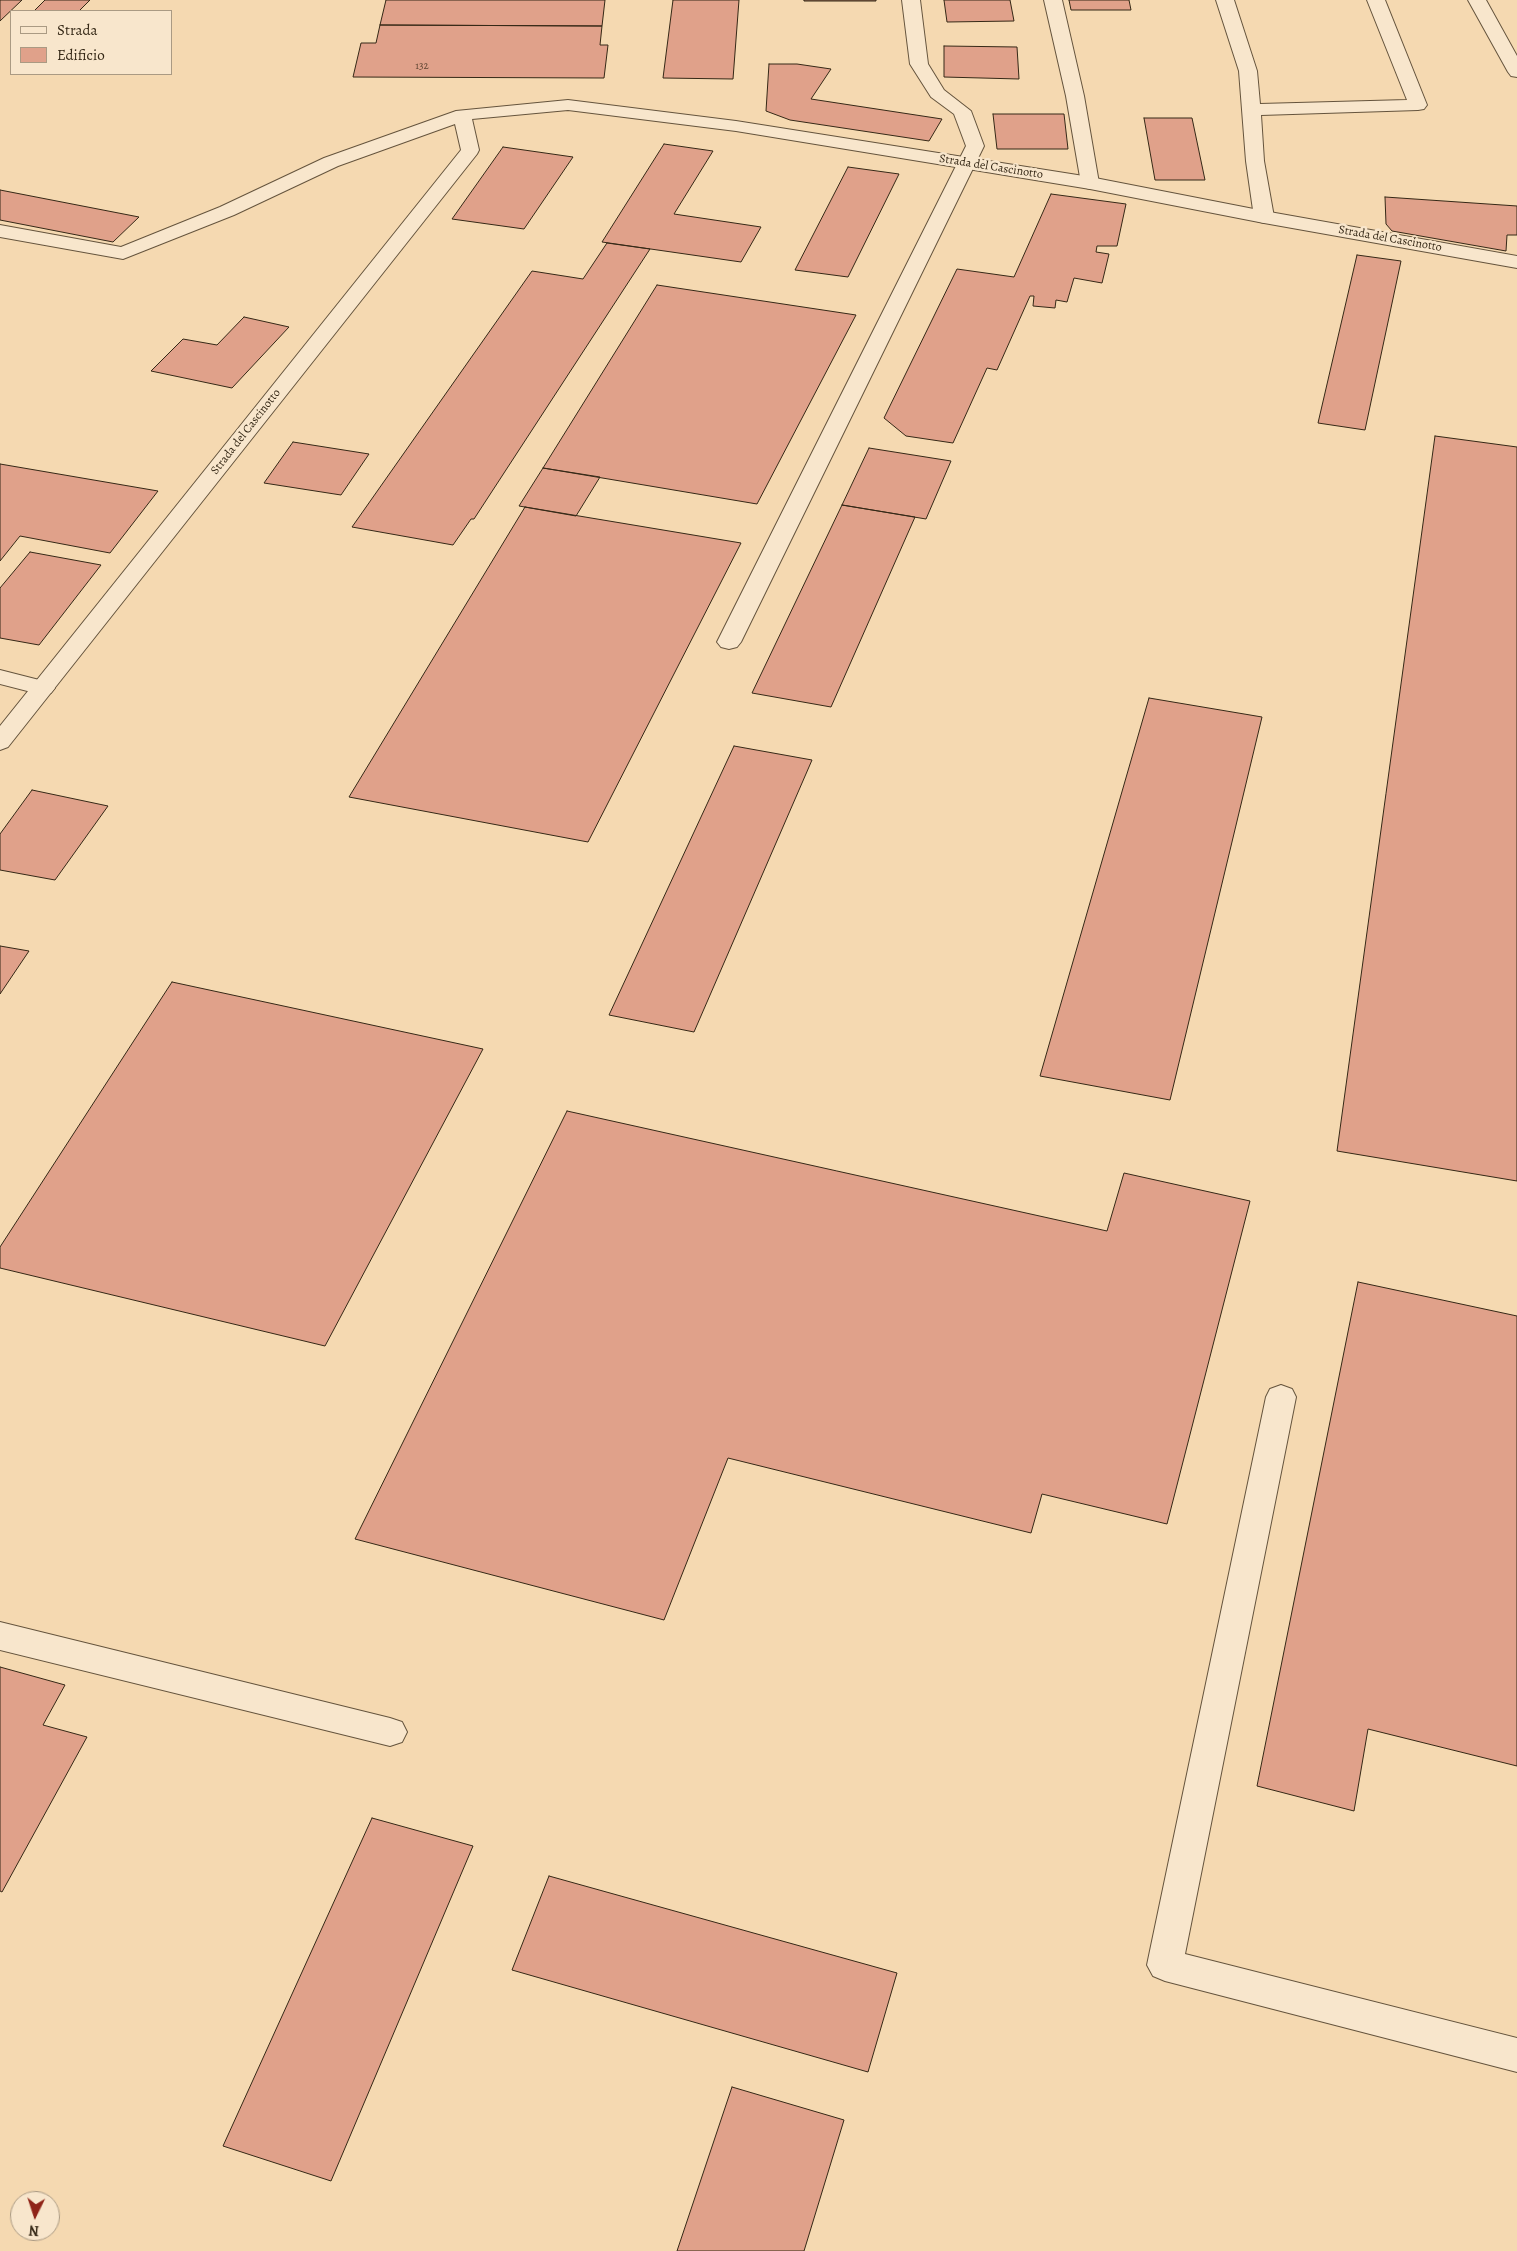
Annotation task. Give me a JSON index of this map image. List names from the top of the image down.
{
  "streets": {
    "street": ["Strada del Cascinotto"]
  },
  "house_numbers": ["132"],
  "legend": ["Strada", "Edificio"],
  "north": "bottom"
}
